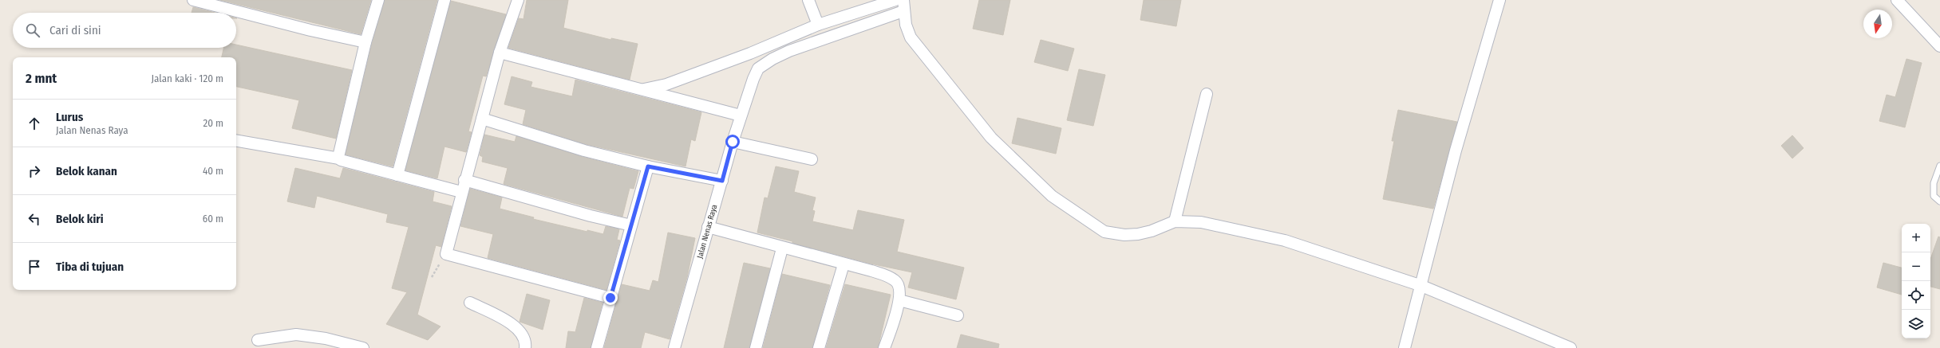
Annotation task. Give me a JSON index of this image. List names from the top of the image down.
{
  "streets": {
    "street": ["Jalan Nenas Raya"]
  },
  "north": "bottom",
  "page": {
    "search": "Cari di sini",
    "heading": ["2 mnt", "Jalan kaki · 120 m"],
    "list": [
      ["Lurus", "Jalan Nenas Raya", "20 m"],
      ["Belok kanan", "40 m"],
      ["Belok kiri", "60 m"],
      "Tiba di tujuan"
    ],
    "map_buttons": ["+", "−"]
  }
}
